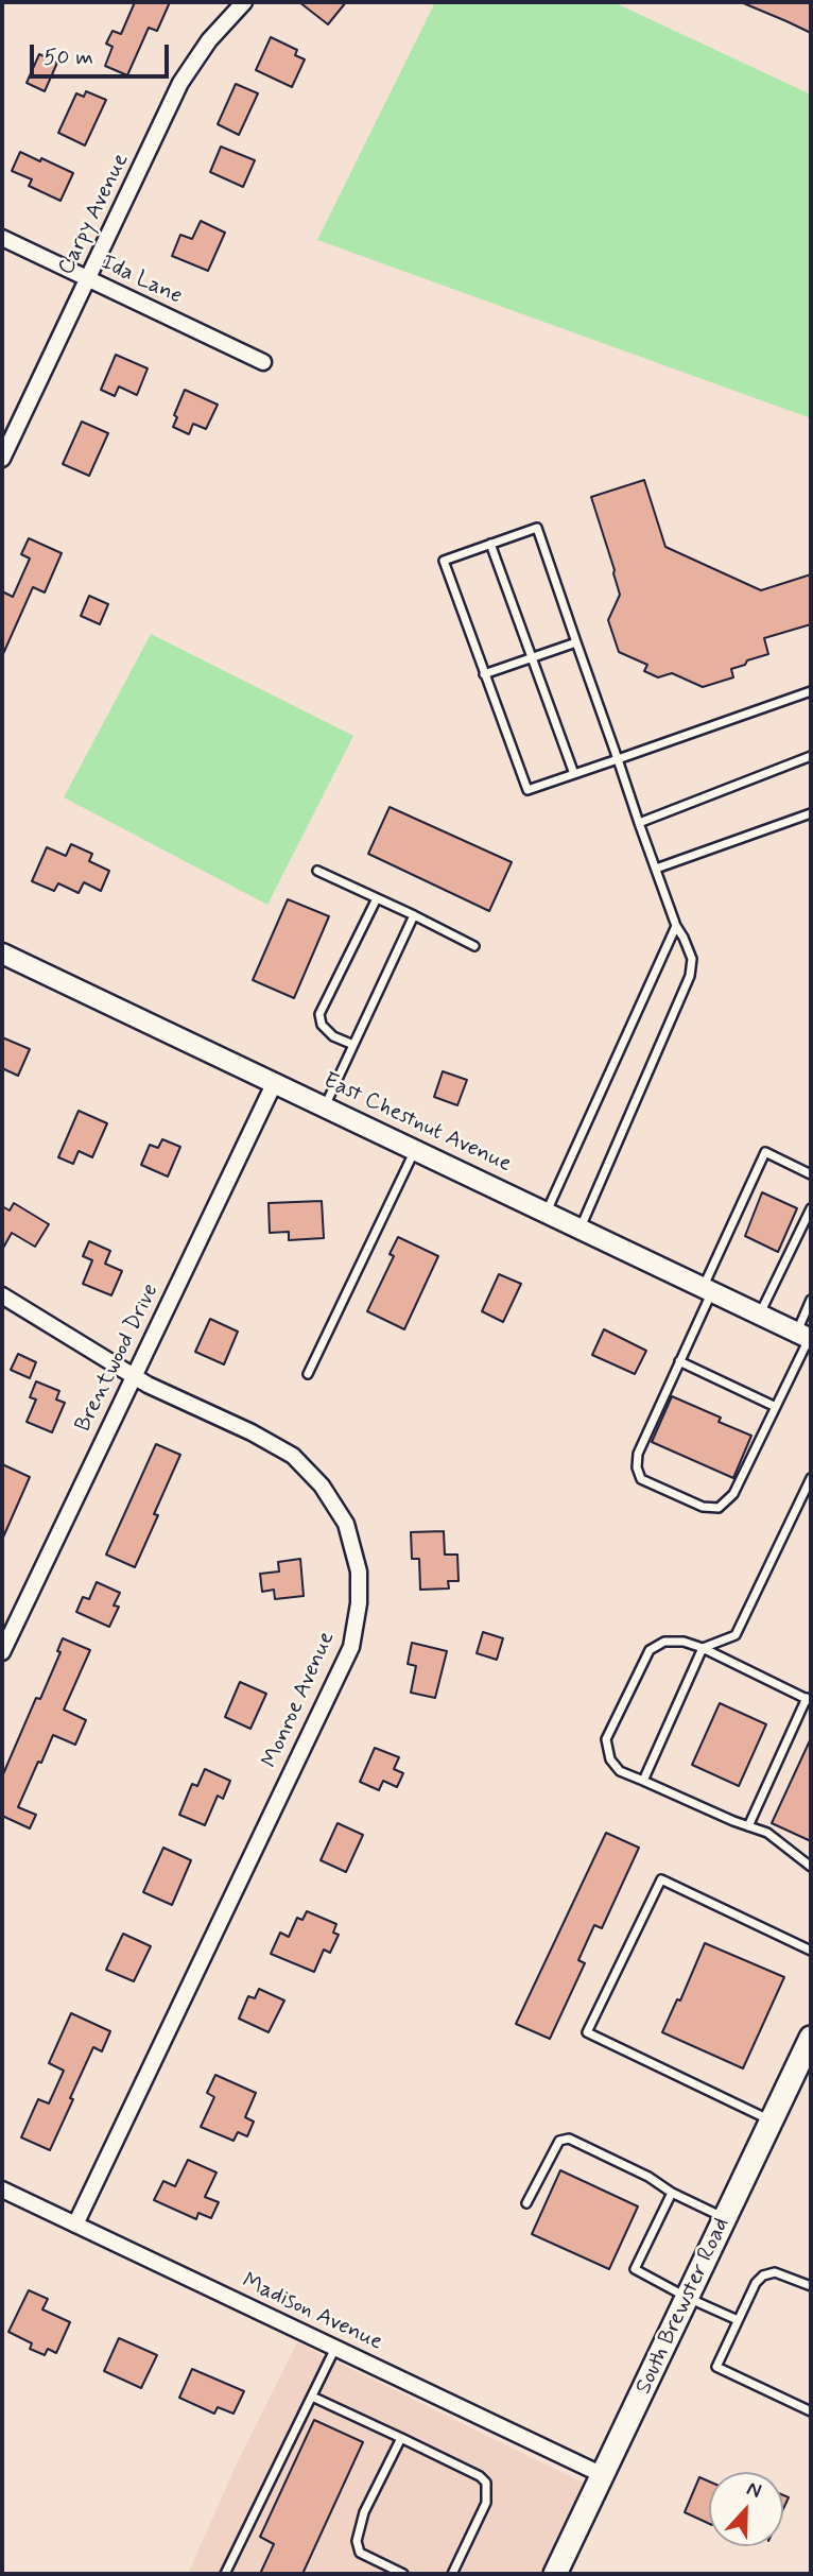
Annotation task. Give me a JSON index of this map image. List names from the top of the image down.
{
  "streets": {
    "main road": ["South Brewster Road"],
    "street": [
      "Carpy Avenue",
      "Ida Lane",
      "East Chestnut Avenue",
      "Brentwood Drive",
      "Monroe Avenue",
      "Madison Avenue"
    ]
  },
  "crossings": [
    ["Carpy Avenue", "Ida Lane"],
    ["East Chestnut Avenue", "Brentwood Drive"],
    ["Brentwood Drive", "Monroe Avenue"],
    ["Monroe Avenue", "Madison Avenue"],
    ["South Brewster Road", "Madison Avenue"]
  ],
  "scale_bar": "50 m",
  "north": "top"
}
